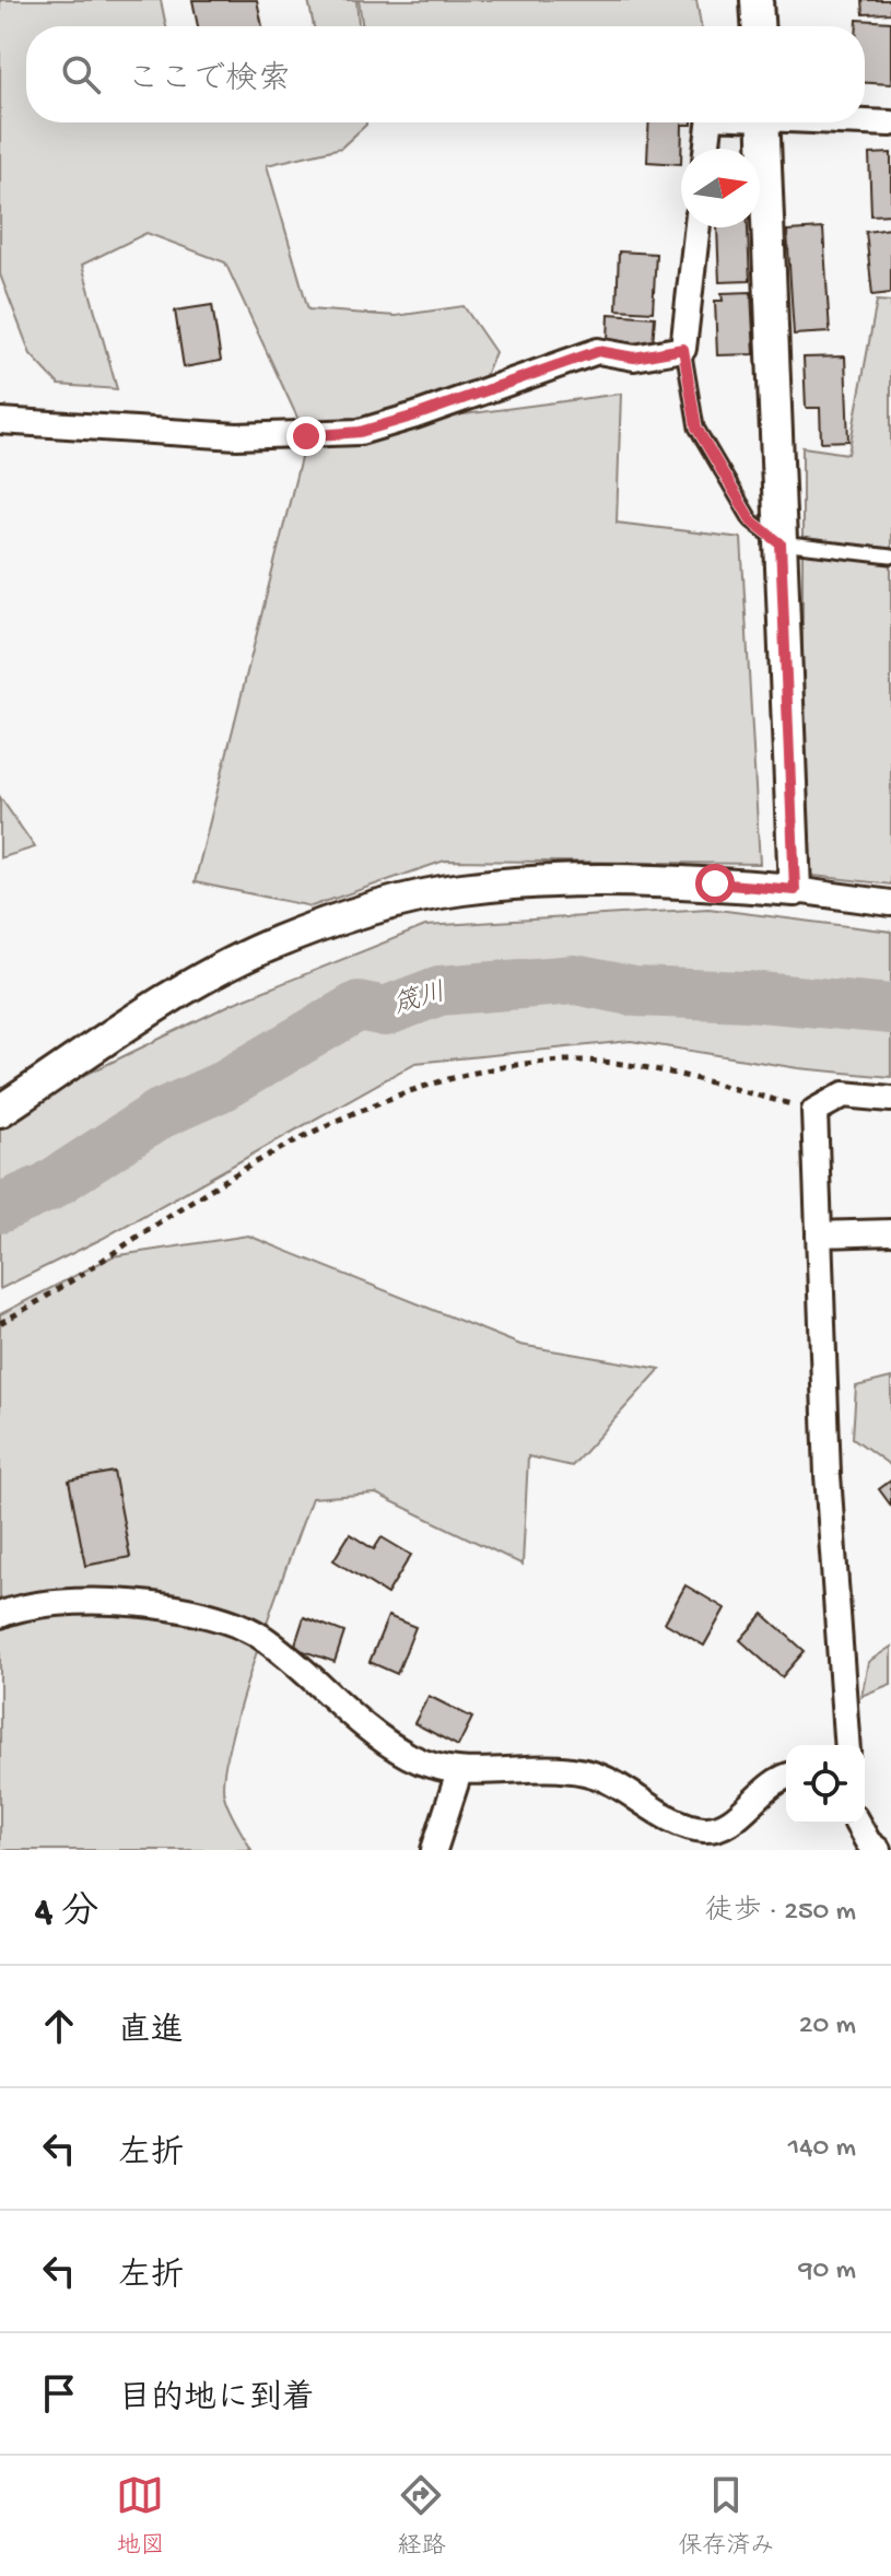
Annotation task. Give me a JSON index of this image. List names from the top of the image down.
{
  "water": ["筬川"],
  "north": "right",
  "page": {
    "search": "ここで検索",
    "heading": ["4 分", "徒歩 · 250 m"],
    "list": [
      ["直進", "20 m"],
      ["左折", "140 m"],
      ["左折", "90 m"],
      "目的地に到着"
    ],
    "nav": ["地図", "経路", "保存済み"]
  }
}
